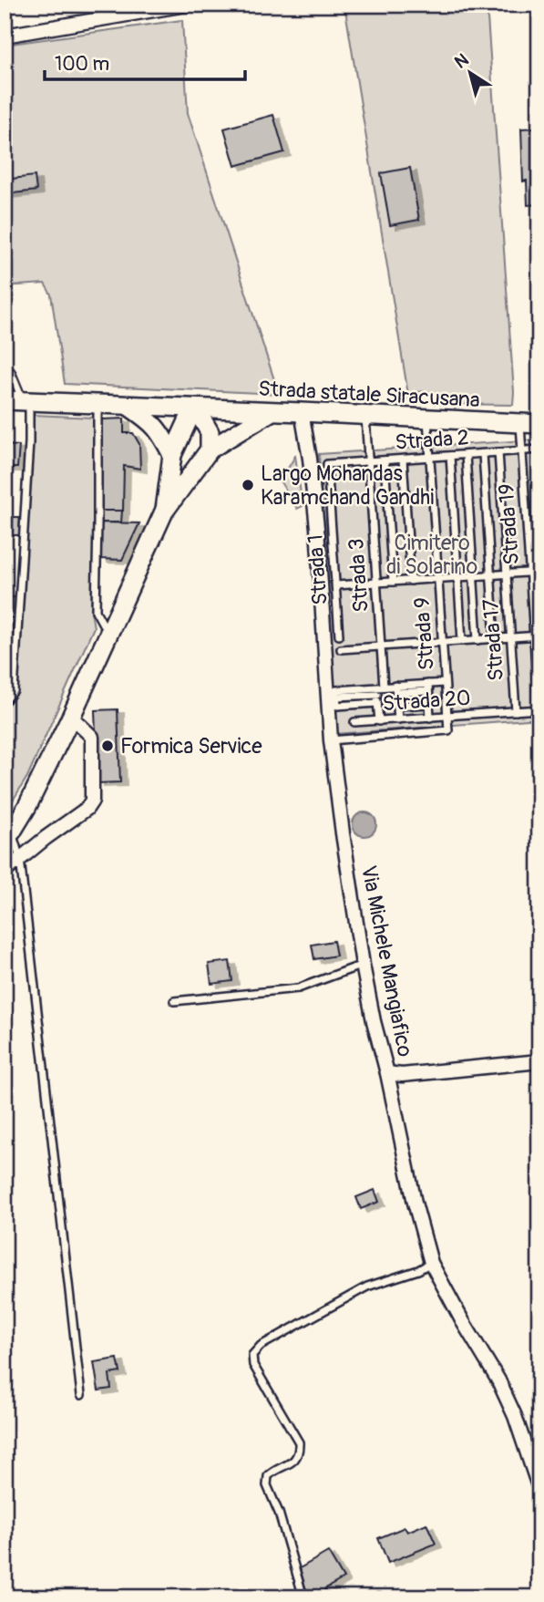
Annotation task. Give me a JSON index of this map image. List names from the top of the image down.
{
  "streets": {
    "main road": ["Strada statale Siracusana"],
    "street": ["Via Michele Mangiafico"],
    "lane": [
      "Strada 2",
      "Strada 19",
      "Strada 1",
      "Strada 3",
      "Strada 9",
      "Strada 17",
      "Strada 20"
    ]
  },
  "crossings": [
    ["Strada statale Siracusana", "Strada 19"],
    ["Strada statale Siracusana", "Strada 3"],
    ["Strada statale Siracusana", "Strada 9"],
    ["Strada statale Siracusana", "Via Michele Mangiafico"],
    ["Strada 2", "Strada 19"],
    ["Strada 2", "Strada 1"],
    ["Strada 2", "Strada 3"],
    ["Strada 2", "Strada 9"],
    ["Strada 2", "Strada 17"],
    ["Strada 19", "Strada 20"],
    ["Strada 3", "Strada 20"],
    ["Strada 9", "Strada 20"],
    ["Strada 9", "Via Michele Mangiafico"],
    ["Strada 17", "Strada 20"]
  ],
  "parks": ["Cimitero di Solarino"],
  "places": ["Largo Mohandas Karamchand Gandhi", "Formica Service"],
  "scale_bar": "100 m",
  "north": "top left"
}
